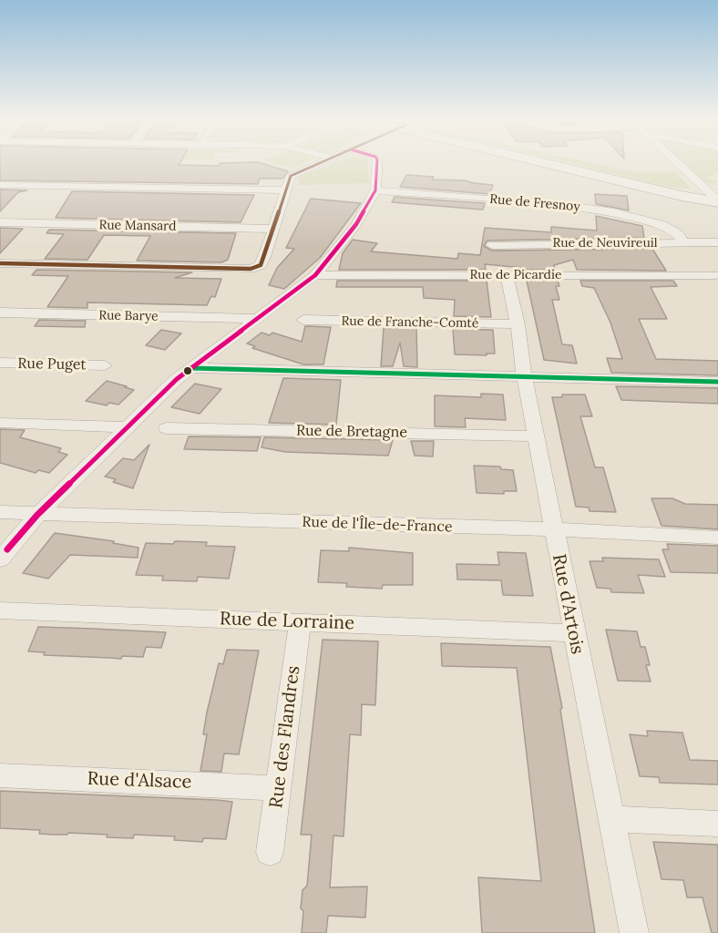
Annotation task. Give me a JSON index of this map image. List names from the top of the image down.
{
  "streets": {
    "street": [
      "Rue de Fresnoy",
      "Rue Mansard",
      "Rue de Neuvireuil",
      "Rue de Picardie",
      "Rue Barye",
      "Rue de Franche-Comté",
      "Rue Puget",
      "Rue de Bretagne",
      "Rue de l'Île-de-France",
      "Rue d'Artois",
      "Rue de Lorraine",
      "Rue des Flandres",
      "Rue d'Alsace"
    ]
  },
  "crossings": [
    ["Rue de Fresnoy", "Rue de Neuvireuil"],
    ["Rue de Picardie", "Rue d'Artois"],
    ["Rue de Franche-Comté", "Rue d'Artois"],
    ["Rue de Bretagne", "Rue d'Artois"],
    ["Rue de l'Île-de-France", "Rue d'Artois"],
    ["Rue d'Artois", "Rue de Lorraine"],
    ["Rue de Lorraine", "Rue des Flandres"],
    ["Rue des Flandres", "Rue d'Alsace"]
  ]
}
